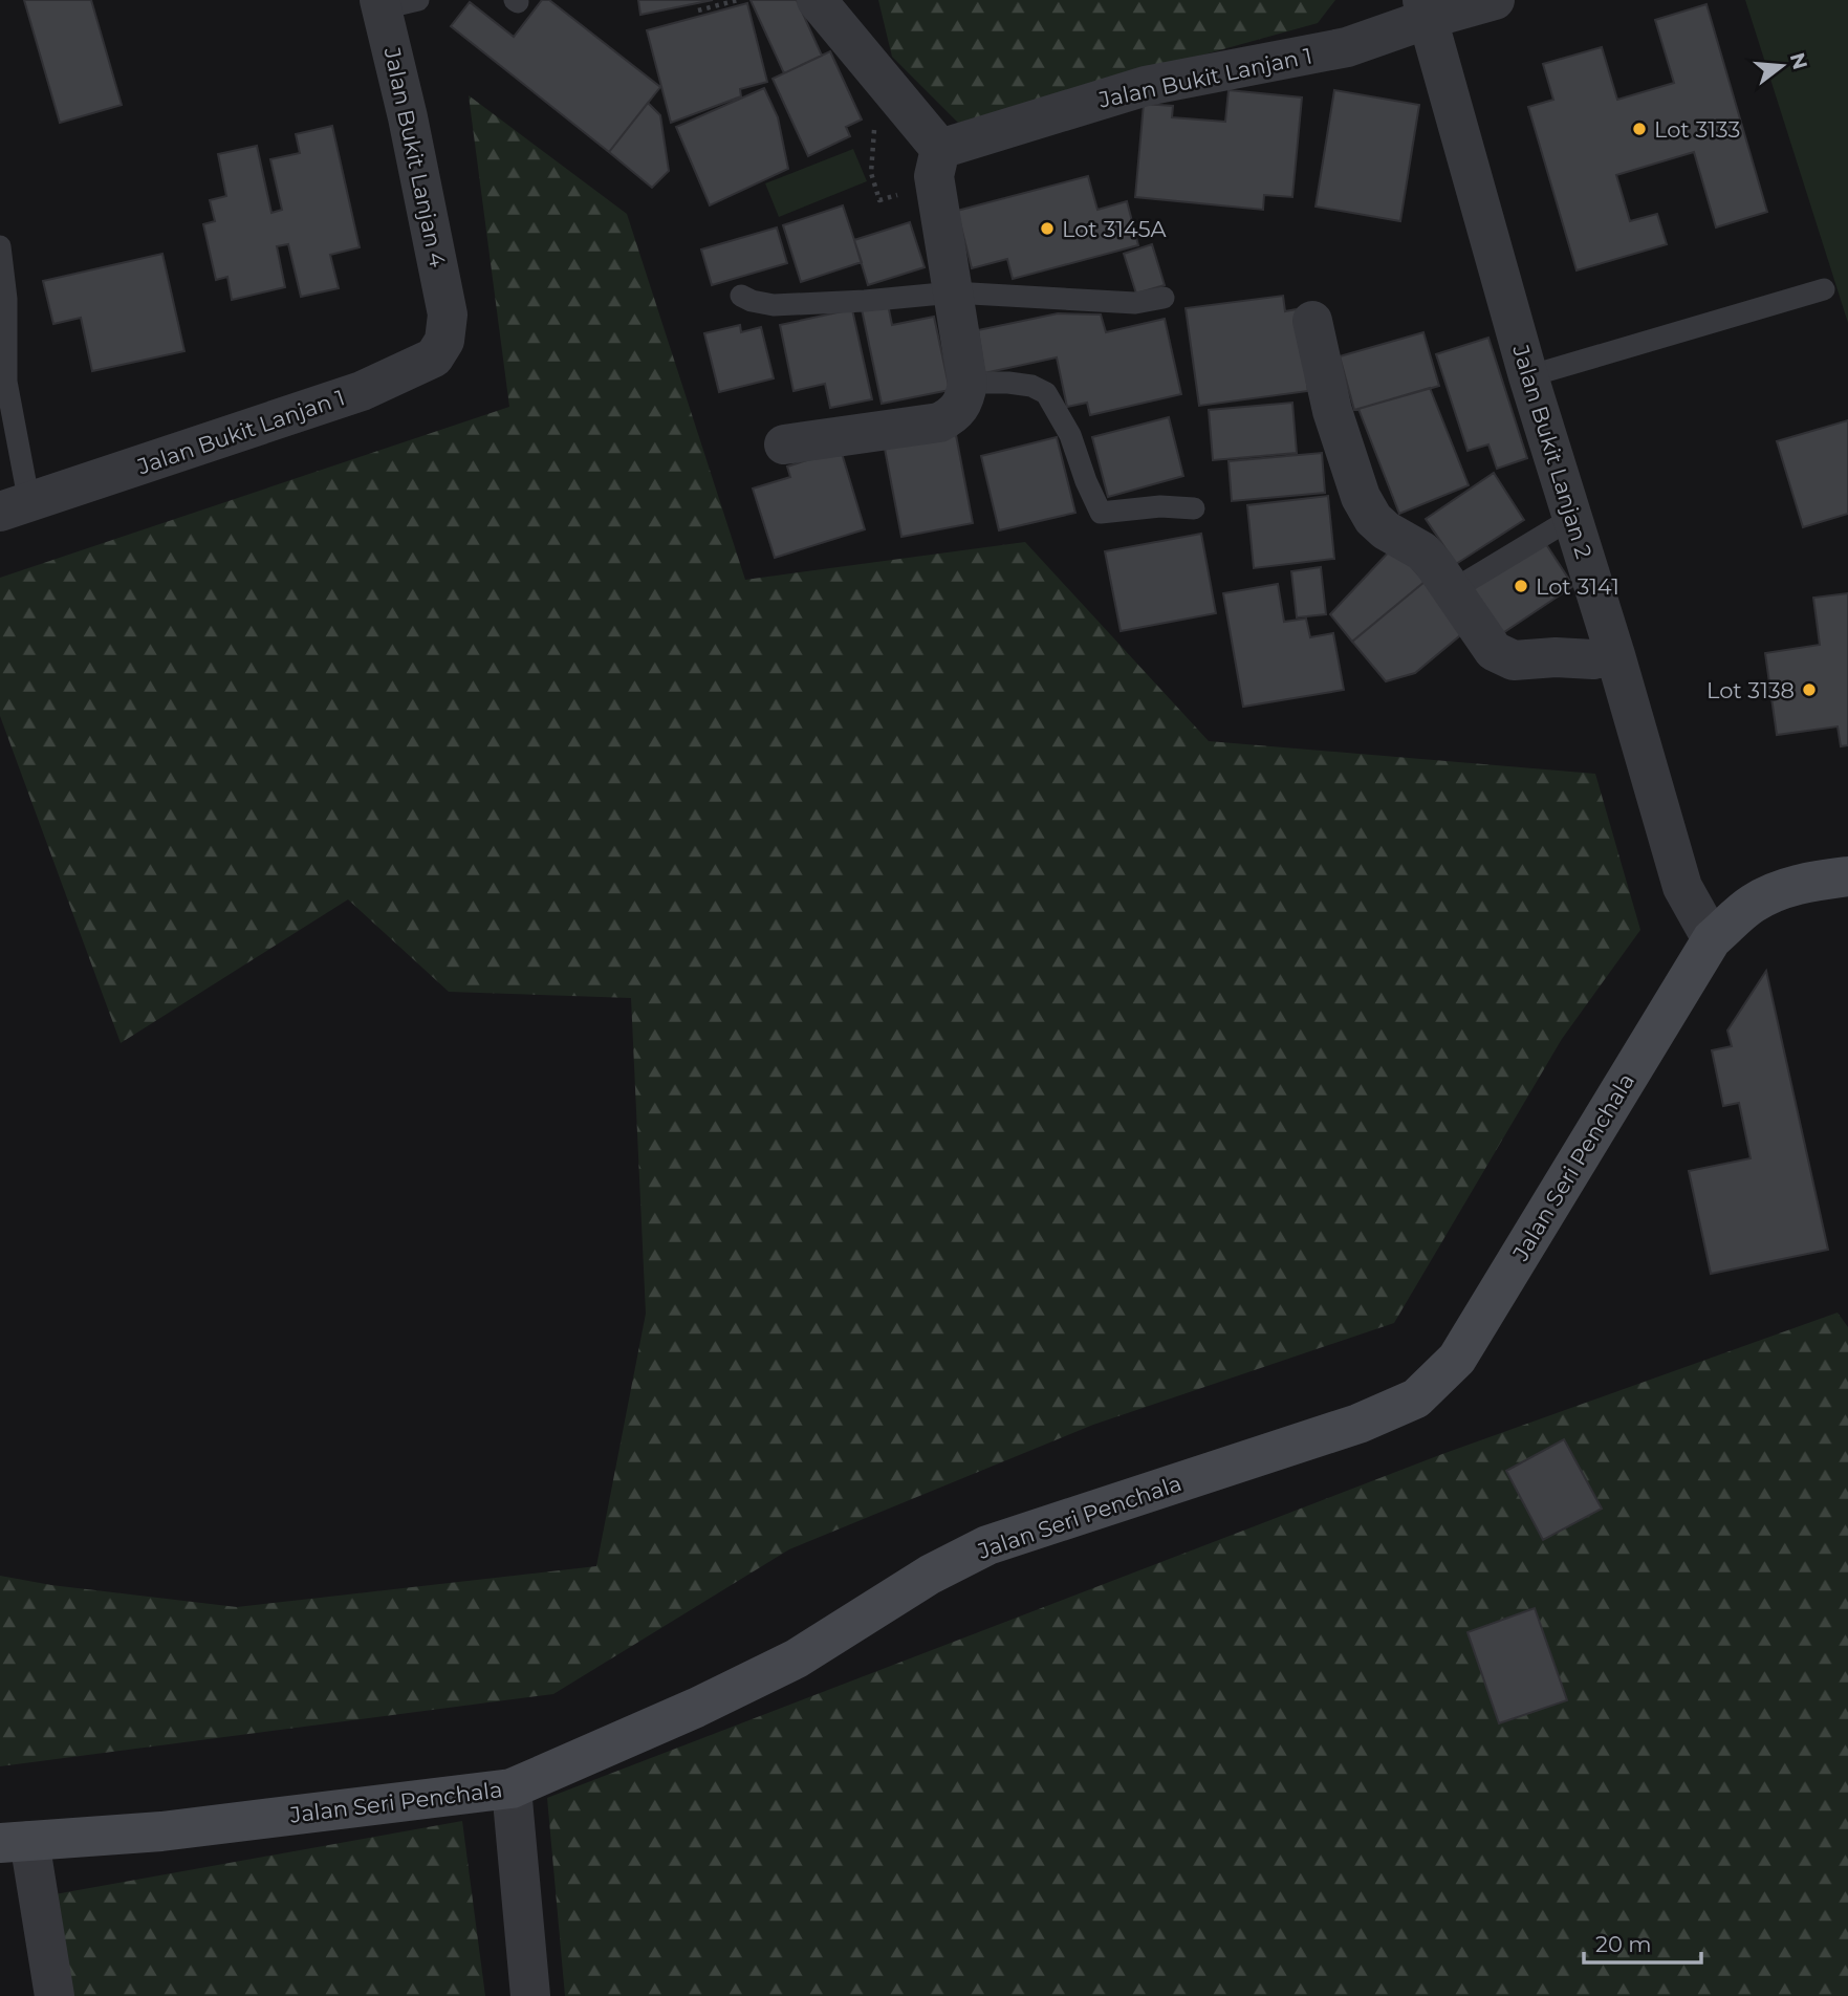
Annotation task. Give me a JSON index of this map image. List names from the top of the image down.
{
  "streets": {
    "street": [
      "Jalan Bukit Lanjan 1",
      "Jalan Bukit Lanjan 4",
      "Jalan Bukit Lanjan 2",
      "Jalan Seri Penchala"
    ]
  },
  "crossings": [
    ["Jalan Bukit Lanjan 1", "Jalan Bukit Lanjan 4"],
    ["Jalan Bukit Lanjan 1", "Jalan Bukit Lanjan 2"],
    ["Jalan Bukit Lanjan 2", "Jalan Seri Penchala"]
  ],
  "places": [
    "Lot 3133",
    "Lot 3145A",
    "Lot 3141",
    "Lot 3138"
  ],
  "scale_bar": "20 m",
  "north": "right"
}
